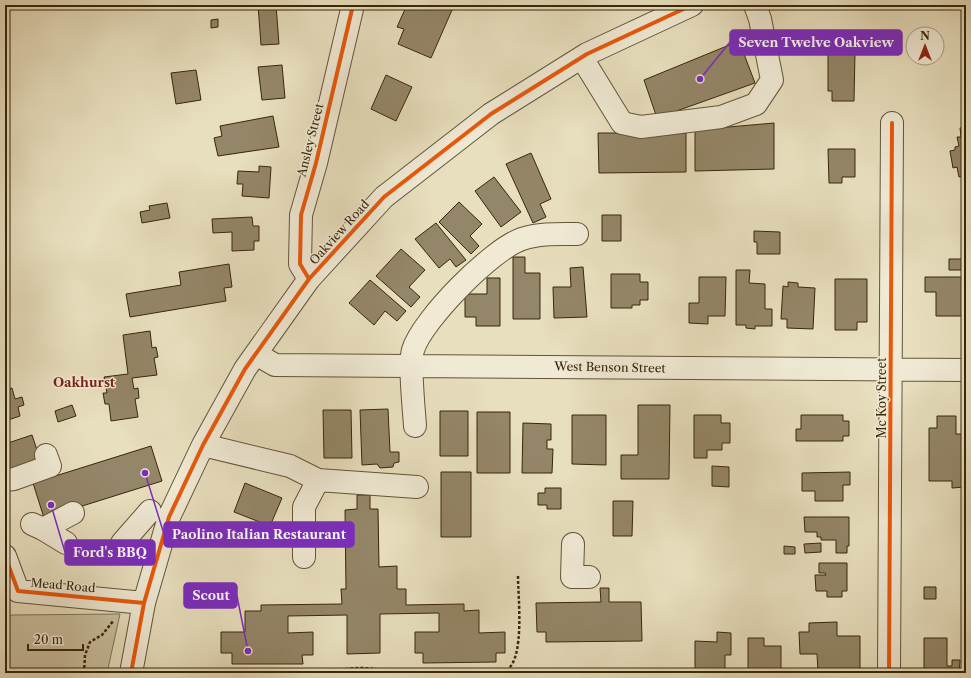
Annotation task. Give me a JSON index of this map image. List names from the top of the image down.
{
  "streets": {
    "street": [
      "Ansley Street",
      "Oakview Road",
      "West Benson Street",
      "Mc Koy Street",
      "Mead Road"
    ]
  },
  "crossings": [
    ["Ansley Street", "Oakview Road"],
    ["Oakview Road", "West Benson Street"],
    ["Oakview Road", "Mead Road"],
    ["West Benson Street", "Mc Koy Street"]
  ],
  "districts": ["Oakhurst"],
  "places": [
    "Seven Twelve Oakview",
    "Paolino Italian Restaurant",
    "Ford's BBQ",
    "Scout"
  ],
  "scale_bar": "20 m",
  "north": "top"
}
